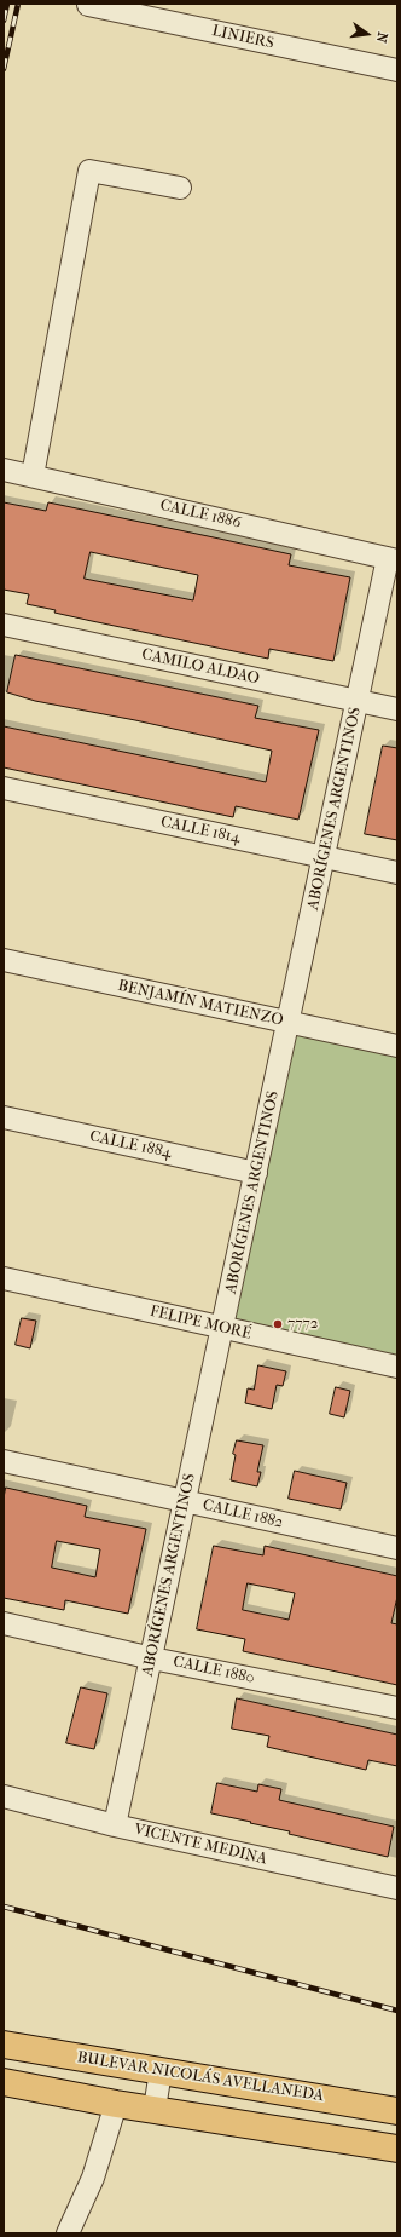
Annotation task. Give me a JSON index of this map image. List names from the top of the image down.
{
  "streets": {
    "main road": ["BULEVAR NICOLÁS AVELLANEDA"],
    "street": [
      "LINIERS",
      "CALLE 1886",
      "CAMILO ALDAO",
      "ABORÍGENES ARGENTINOS",
      "CALLE 1814",
      "BENJAMÍN MATIENZO",
      "CALLE 1884",
      "FELIPE MORÉ",
      "CALLE 1882",
      "CALLE 1880",
      "VICENTE MEDINA"
    ]
  },
  "crossings": [
    ["CALLE 1886", "ABORÍGENES ARGENTINOS"],
    ["CAMILO ALDAO", "ABORÍGENES ARGENTINOS"],
    ["ABORÍGENES ARGENTINOS", "CALLE 1814"],
    ["ABORÍGENES ARGENTINOS", "BENJAMÍN MATIENZO"],
    ["ABORÍGENES ARGENTINOS", "CALLE 1884"],
    ["ABORÍGENES ARGENTINOS", "FELIPE MORÉ"],
    ["ABORÍGENES ARGENTINOS", "CALLE 1882"],
    ["ABORÍGENES ARGENTINOS", "CALLE 1880"],
    ["ABORÍGENES ARGENTINOS", "VICENTE MEDINA"]
  ],
  "places": ["7772"],
  "north": "right"
}
